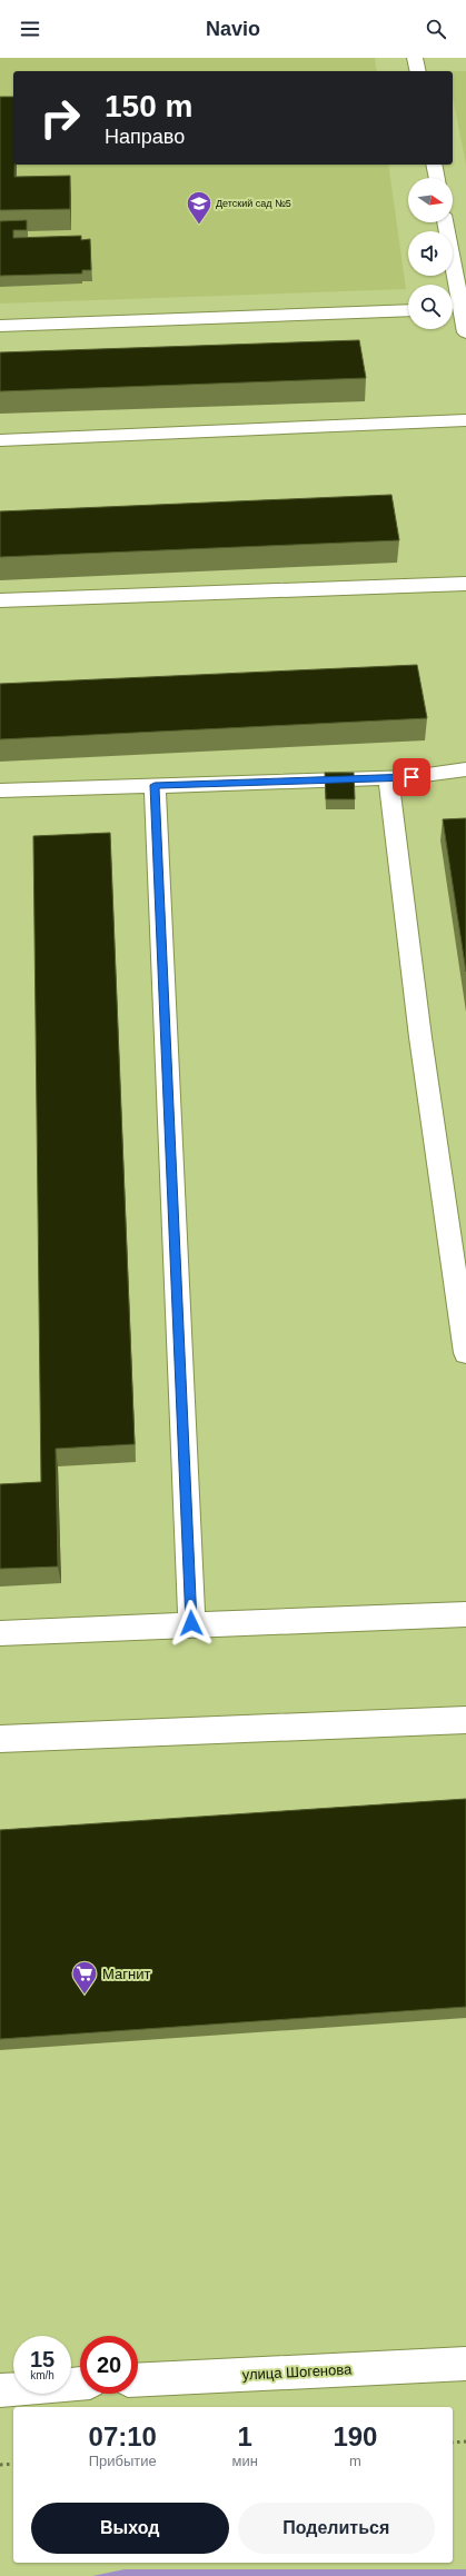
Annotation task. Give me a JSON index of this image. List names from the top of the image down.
{
  "streets": {
    "street": ["улица Шогенова"]
  },
  "places": {
    "school or university": ["Детский сад №5"],
    "supermarket": ["Магнит"]
  },
  "north": "right",
  "page": {
    "header": "Navio",
    "turn": ["150 m", "Направо"],
    "speed": "15 km/h",
    "limit": "20",
    "eta": [
      "07:10",
      "Прибытие",
      "1",
      "мин",
      "190",
      "m"
    ],
    "buttons": ["Выход", "Поделиться"]
  }
}
